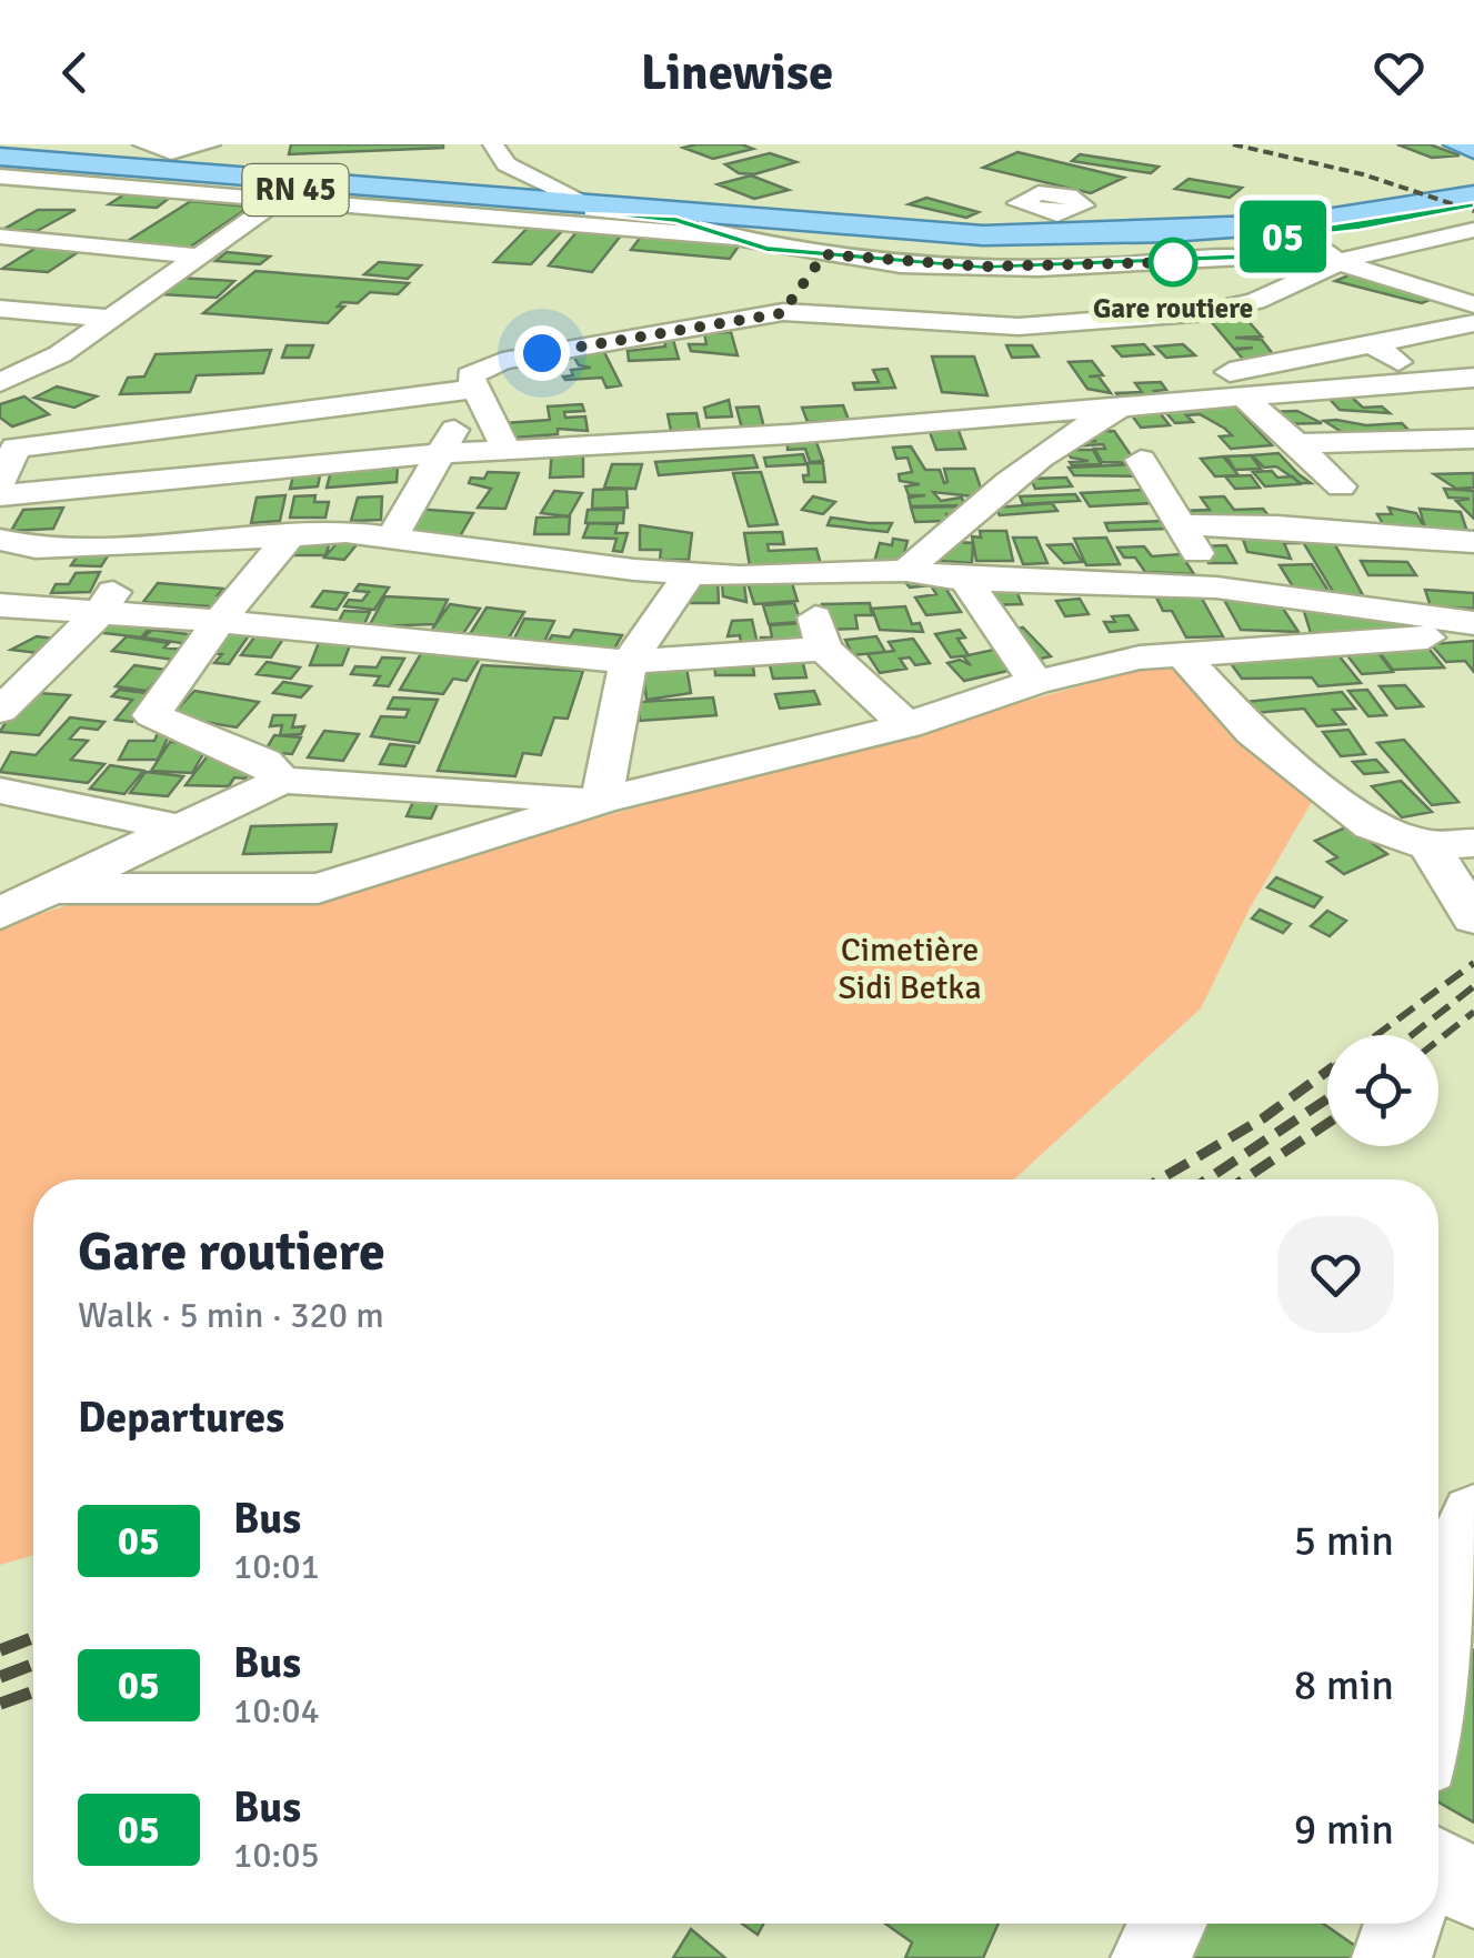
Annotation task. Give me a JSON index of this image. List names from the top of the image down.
{
  "streets": {
    "main road": ["RN 45"]
  },
  "parks": ["Cimetière Sidi Betka"],
  "places": ["Gare routiere"],
  "lines": ["bus line 05"],
  "page": {
    "header": "Linewise",
    "on_map": "05",
    "heading": [
      ["Gare routiere", "Walk · 5 min · 320 m"],
      "Departures"
    ],
    "list": [
      {
        "mark": "05",
        "name": "Bus",
        "note": "10:01",
        "value": "5 min"
      },
      {
        "mark": "05",
        "name": "Bus",
        "note": "10:04",
        "value": "8 min"
      },
      {
        "mark": "05",
        "name": "Bus",
        "note": "10:05",
        "value": "9 min"
      }
    ]
  }
}
